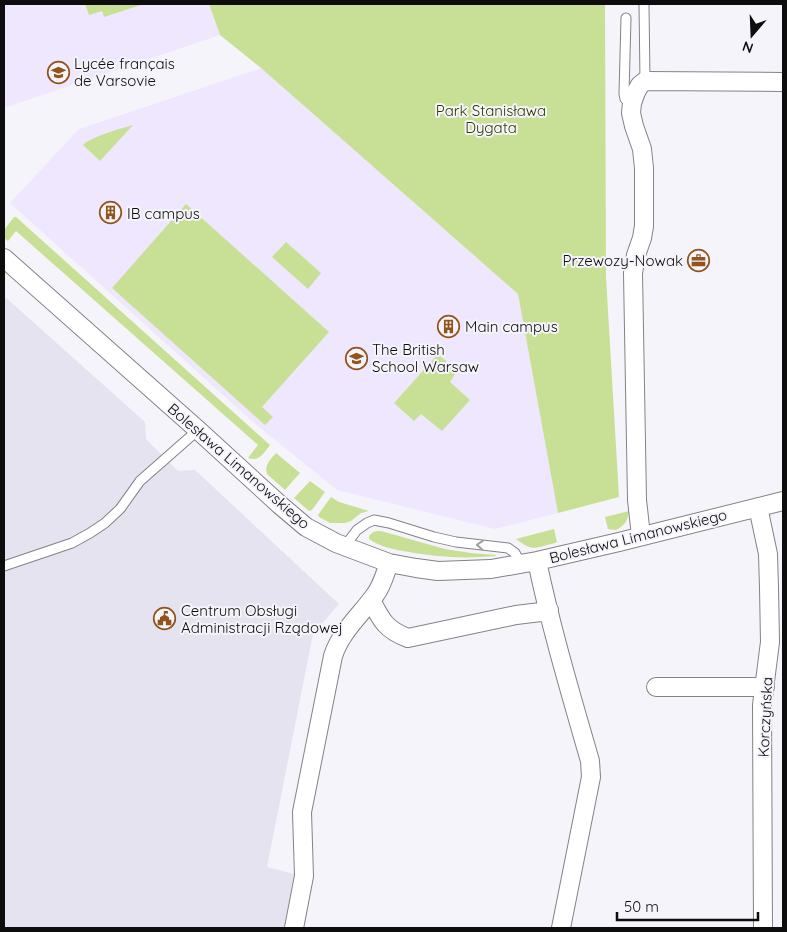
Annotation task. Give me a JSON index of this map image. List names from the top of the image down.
{
  "streets": {
    "street": ["Bolesława Limanowskiego", "Korczyńska"]
  },
  "crossings": [
    ["Bolesława Limanowskiego", "Korczyńska"]
  ],
  "parks": ["Park Stanisława Dygata"],
  "places": {
    "school or university": ["Lycée français de Varsovie", "The British School Warsaw"],
    "building": ["IB campus", "Main campus"],
    "office": ["Przewozy-Nowak"],
    "public building": ["Centrum Obsługi Administracji Rządowej"]
  },
  "scale_bar": "50 m",
  "north": "bottom"
}
